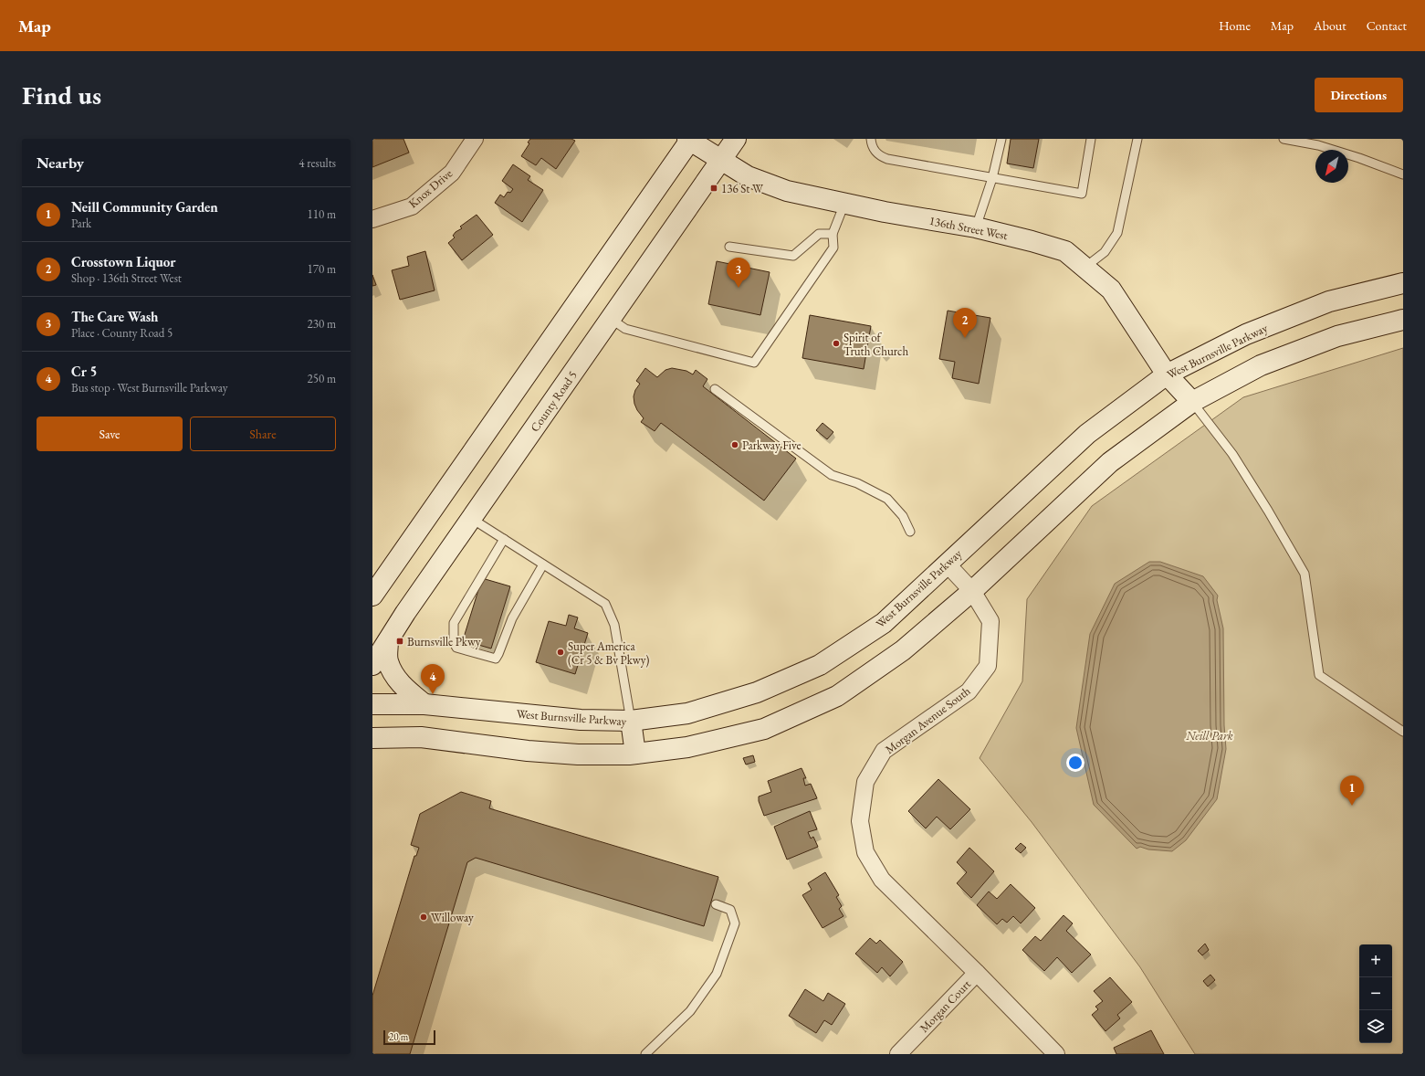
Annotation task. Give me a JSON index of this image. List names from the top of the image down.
{
  "streets": {
    "street": [
      "Knox Drive",
      "136th Street West",
      "West Burnsville Parkway",
      "County Road 5",
      "Morgan Avenue South",
      "Morgan Court"
    ]
  },
  "crossings": [
    ["136th Street West", "West Burnsville Parkway"],
    ["136th Street West", "County Road 5"],
    ["West Burnsville Parkway", "Morgan Avenue South"],
    ["Morgan Avenue South", "Morgan Court"]
  ],
  "parks": ["Neill Park"],
  "places": {
    "transit": ["136 St W", "Burnsville Pkwy"],
    "other": [
      "Spirit of Truth Church",
      "Parkway Five",
      "Super America (Cr 5 & Bv Pkwy)",
      "Willoway"
    ]
  },
  "scale_bar": "20 m",
  "north": "bottom left",
  "page": {
    "header": "Map",
    "nav": [
      "Home",
      "Map",
      "About",
      "Contact"
    ],
    "buttons": [
      "Directions",
      ["Save", "Share"]
    ],
    "title": "Find us",
    "heading": ["Nearby", "4 results"],
    "list": [
      {
        "mark": "1",
        "name": "Neill Community Garden",
        "note": "Park",
        "value": "110 m"
      },
      {
        "mark": "2",
        "name": "Crosstown Liquor",
        "note": "Shop · 136th Street West",
        "value": "170 m"
      },
      {
        "mark": "3",
        "name": "The Care Wash",
        "note": "Place · County Road 5",
        "value": "230 m"
      },
      {
        "mark": "4",
        "name": "Cr 5",
        "note": "Bus stop · West Burnsville Parkway",
        "value": "250 m"
      }
    ],
    "pins": [
      "3",
      "2",
      "4",
      "1"
    ],
    "map_buttons": ["+", "−"],
    "scale": "20 m"
  }
}
